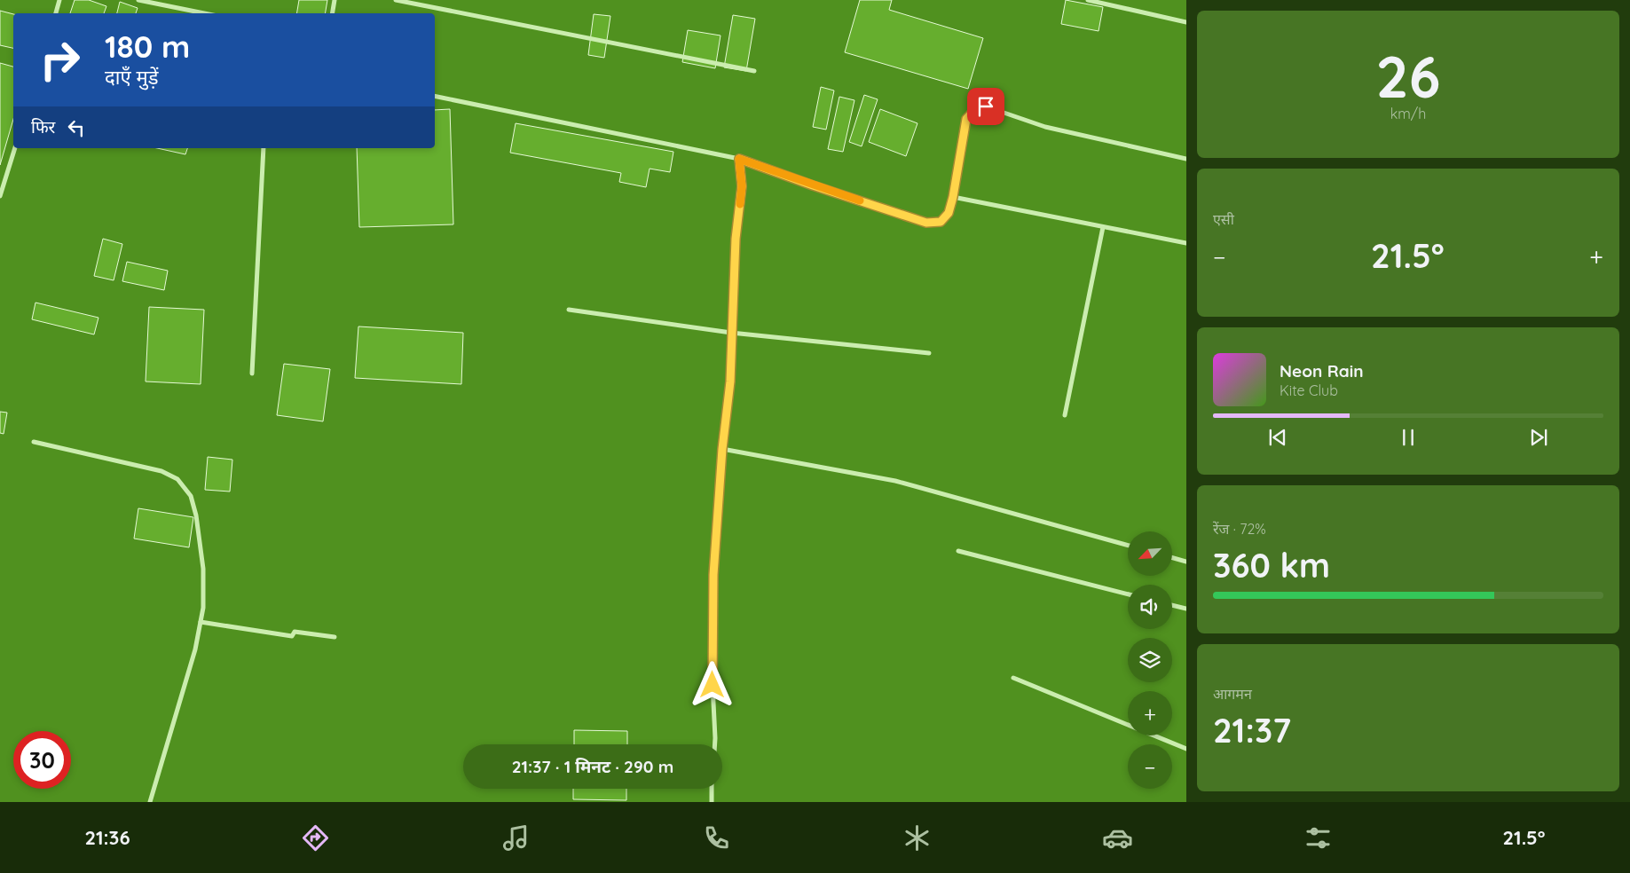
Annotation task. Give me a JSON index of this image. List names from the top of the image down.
{
  "north": "bottom left",
  "page": {
    "tile": [
      ["26", "km/h"],
      "एसी",
      ["रेंज · 72%", "360 km"],
      ["आगमन", "21:37"]
    ],
    "turn": ["180 m", "दाएँ मुड़ें"],
    "then": "फिर",
    "heat": ["−", "21.5°", "+"],
    "song": ["Neon Rain", "Kite Club"],
    "map_buttons": ["+", "−"],
    "limit": "30",
    "trip": "21:37 · 1 मिनट · 290 m",
    "tabs": ["21:36", "21.5°"]
  }
}
